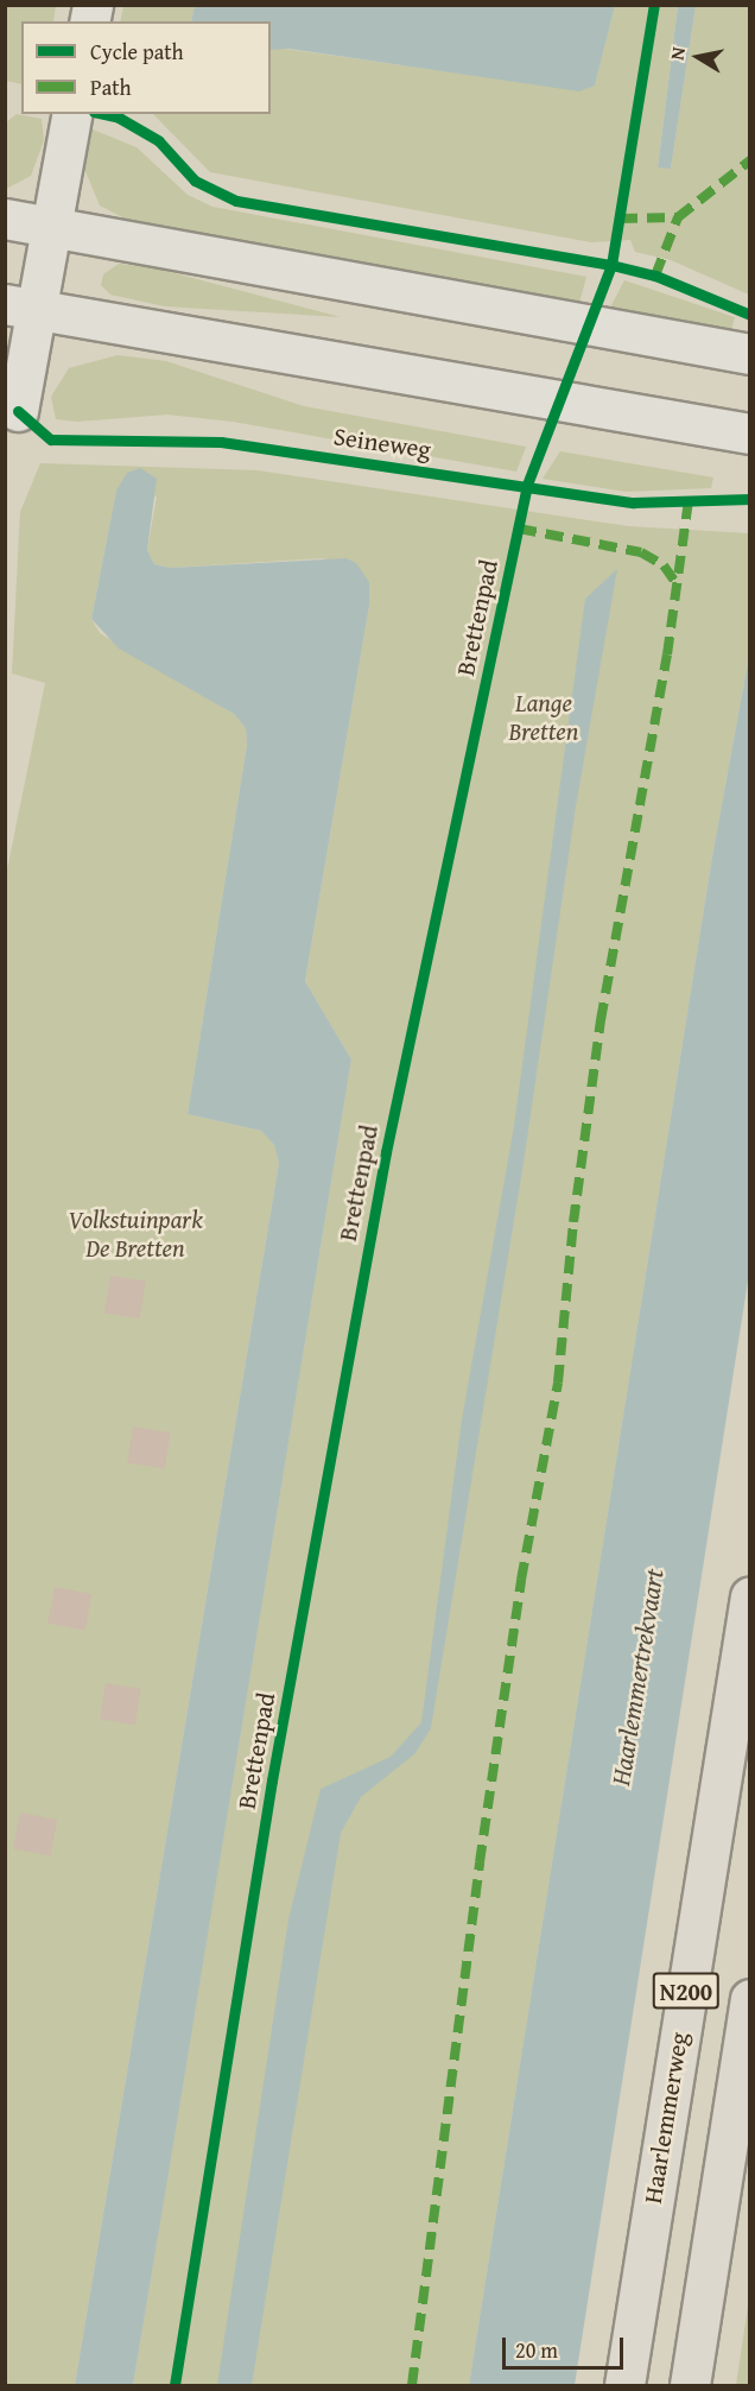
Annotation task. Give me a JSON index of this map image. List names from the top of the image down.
{
  "streets": {
    "main road": ["N200", "Haarlemmerweg"],
    "cycle path": ["Seineweg", "Brettenpad"]
  },
  "water": ["Haarlemmertrekvaart"],
  "parks": ["Lange Bretten", "Volkstuinpark De Bretten"],
  "legend": ["Cycle path", "Path"],
  "scale_bar": "20 m",
  "north": "left"
}
